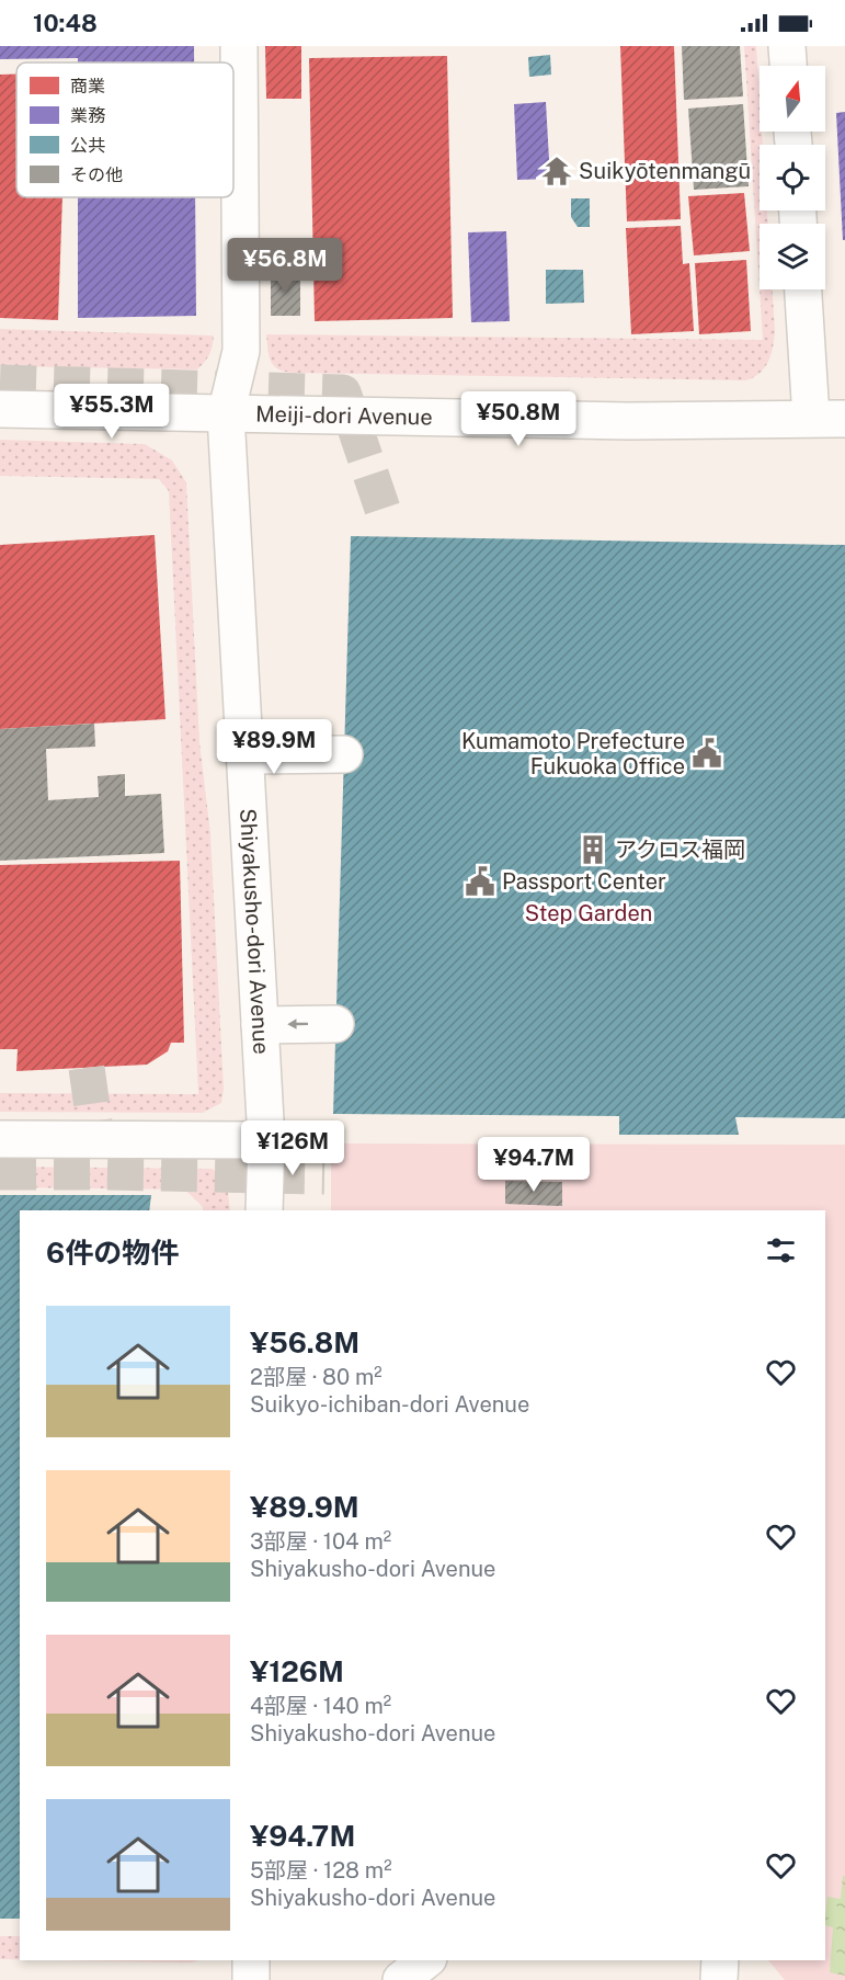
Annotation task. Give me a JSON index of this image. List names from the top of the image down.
{
  "streets": {
    "street": ["Meiji-dori Avenue", "Shiyakusho-dori Avenue"]
  },
  "crossings": [
    ["Meiji-dori Avenue", "Shiyakusho-dori Avenue"]
  ],
  "parks": ["Step Garden"],
  "places": {
    "temple": ["Suikyōtenmangū"],
    "public building": ["Kumamoto Prefecture Fukuoka Office", "Passport Center"],
    "building": ["アクロス福岡"]
  },
  "legend": [
    "商業",
    "業務",
    "公共",
    "その他"
  ],
  "north": "top",
  "page": {
    "status": "10:48",
    "price": [
      "¥56.8M",
      "¥55.3M",
      "¥50.8M",
      "¥89.9M",
      "¥126M",
      "¥94.7M"
    ],
    "heading": "6件の物件",
    "list": [
      {
        "name": "¥56.8M",
        "note": "2部屋 · 80 m² · Suikyo-ichiban-dori Avenue"
      },
      {
        "name": "¥89.9M",
        "note": "3部屋 · 104 m² · Shiyakusho-dori Avenue"
      },
      {
        "name": "¥126M",
        "note": "4部屋 · 140 m² · Shiyakusho-dori Avenue"
      },
      {
        "name": "¥94.7M",
        "note": "5部屋 · 128 m² · Shiyakusho-dori Avenue"
      }
    ]
  }
}
